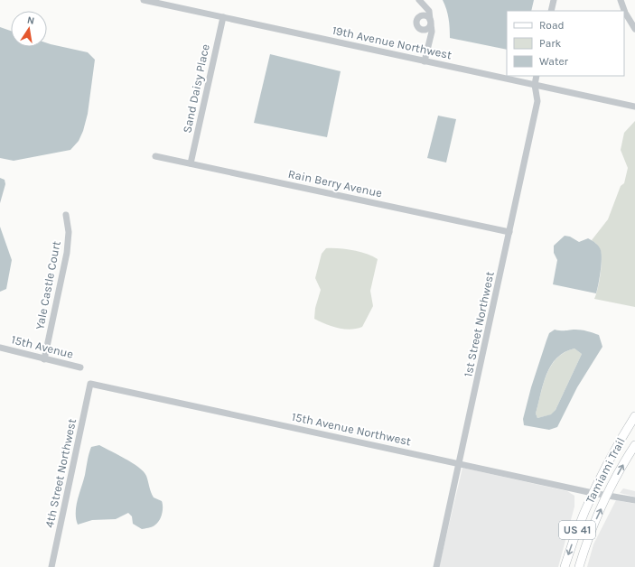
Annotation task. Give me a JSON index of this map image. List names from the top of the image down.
{
  "streets": {
    "main road": ["Tamiami Trail", "US 41"],
    "street": [
      "19th Avenue Northwest",
      "Sand Daisy Place",
      "Rain Berry Avenue",
      "Yale Castle Court",
      "1st Street Northwest",
      "15th Avenue",
      "15th Avenue Northwest",
      "4th Street Northwest"
    ]
  },
  "crossings": [
    ["19th Avenue Northwest", "Sand Daisy Place"],
    ["19th Avenue Northwest", "1st Street Northwest"],
    ["Sand Daisy Place", "Rain Berry Avenue"],
    ["Rain Berry Avenue", "1st Street Northwest"],
    ["Yale Castle Court", "15th Avenue"],
    ["1st Street Northwest", "15th Avenue Northwest"],
    ["15th Avenue Northwest", "Tamiami Trail"],
    ["15th Avenue Northwest", "4th Street Northwest"]
  ],
  "legend": ["Road", "Park", "Water"],
  "north": "top"
}
